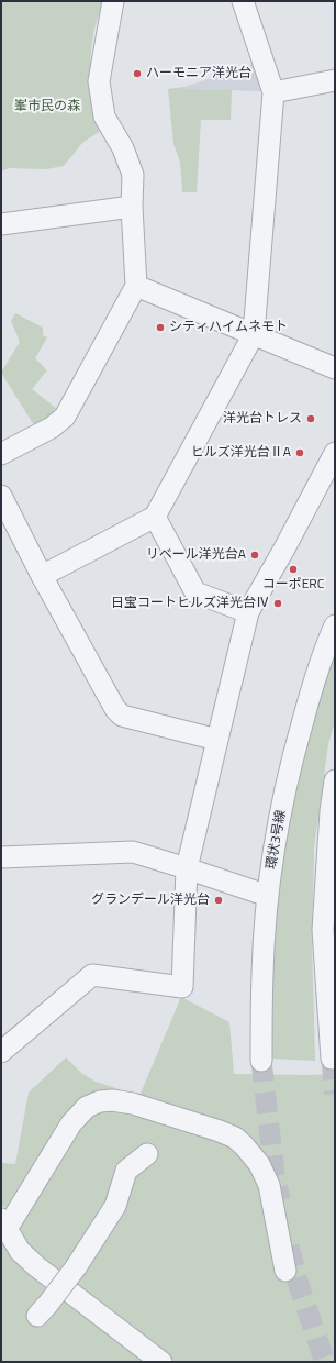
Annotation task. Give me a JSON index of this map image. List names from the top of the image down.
{
  "streets": {
    "street": ["環状3号線"]
  },
  "parks": ["峯市民の森"],
  "places": [
    "ハーモニア洋光台",
    "シティハイムネモト",
    "洋光台トレス",
    "ヒルズ洋光台ⅡA",
    "リベール洋光台A",
    "コーポERC",
    "日宝コートヒルズ洋光台Ⅳ",
    "グランデール洋光台"
  ]
}
